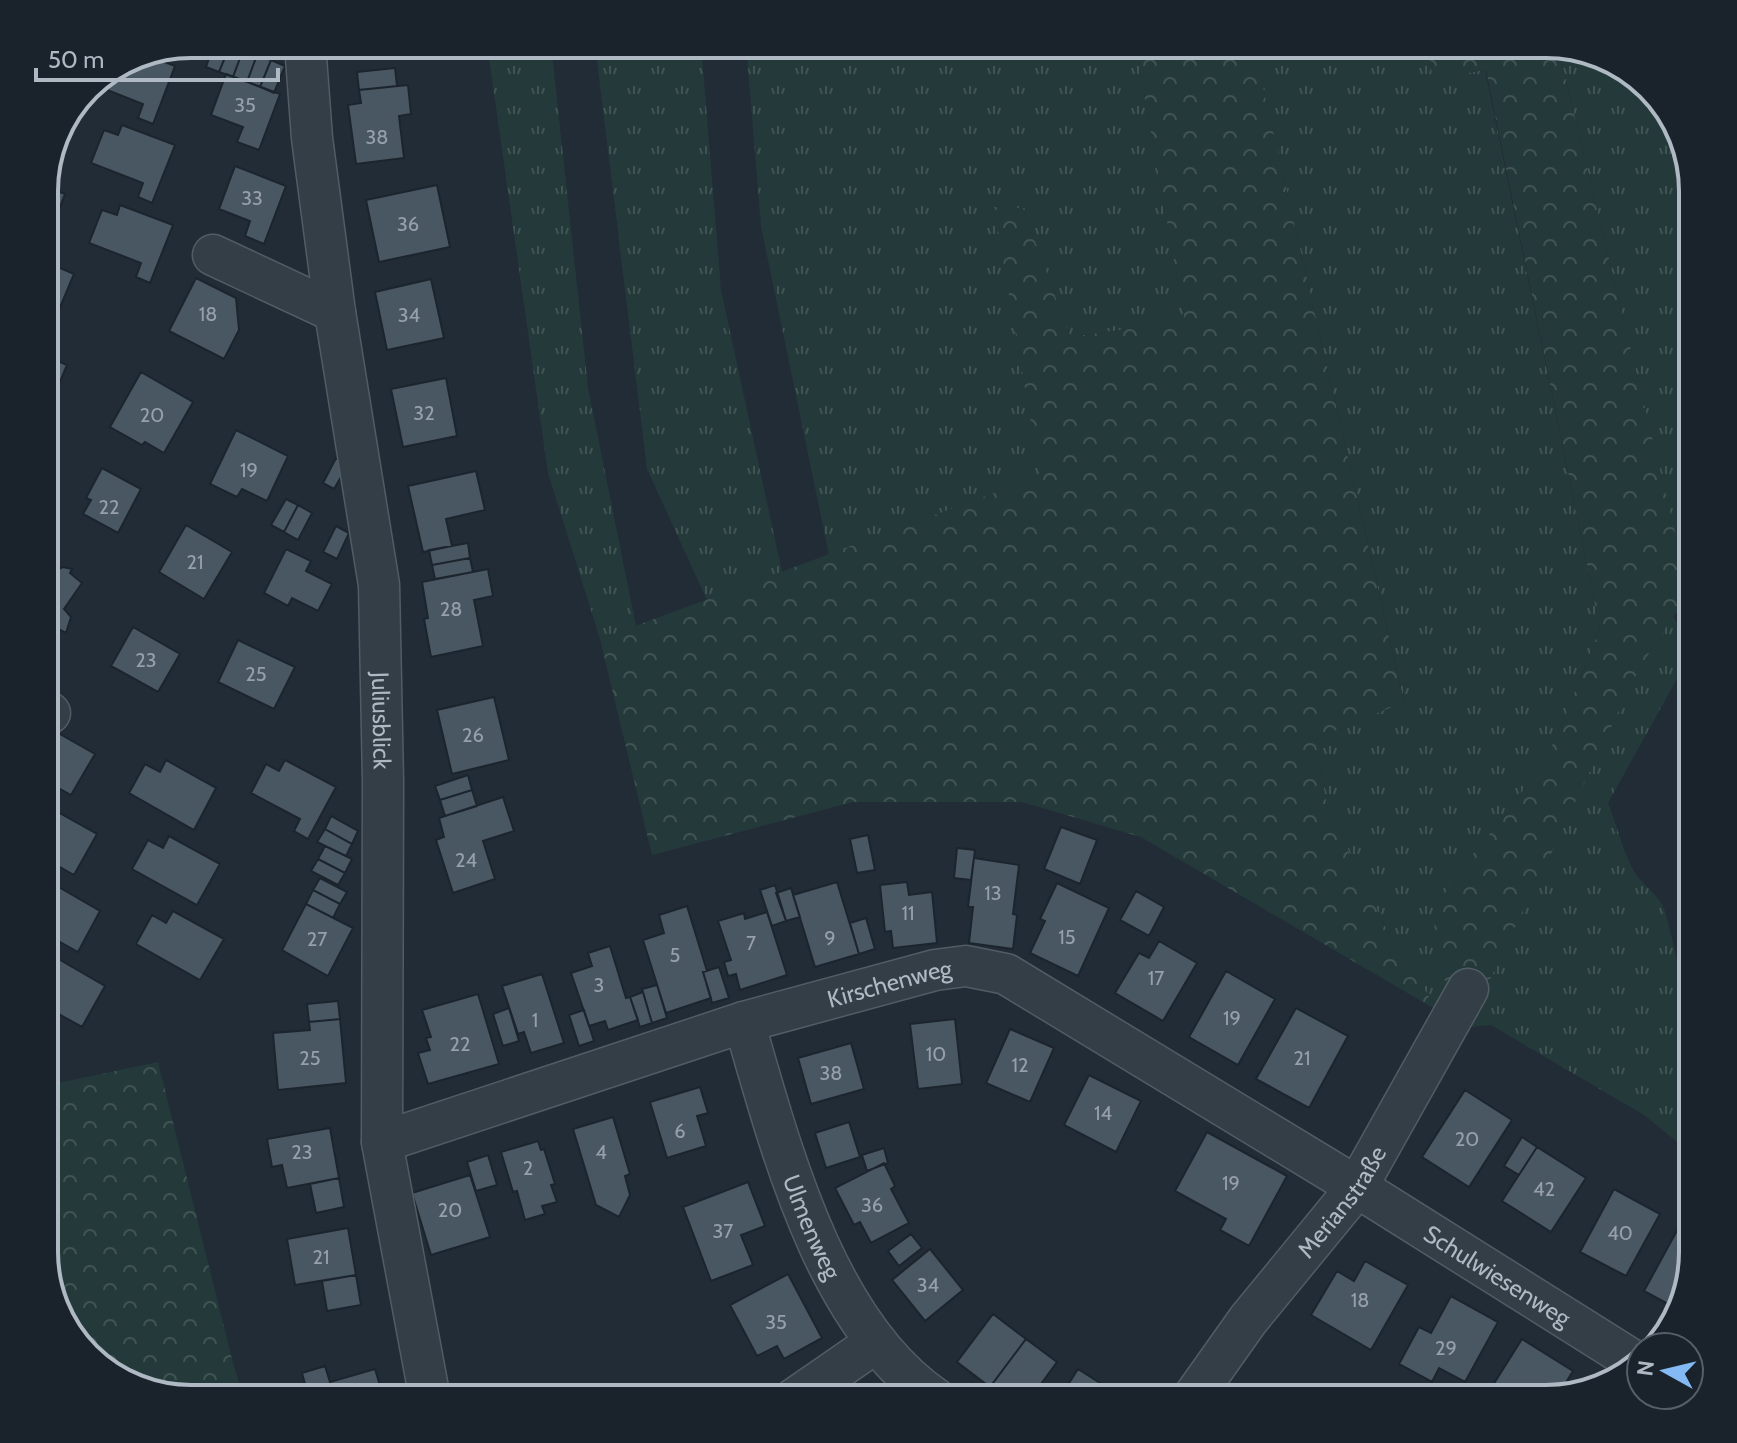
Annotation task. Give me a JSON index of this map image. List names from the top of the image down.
{
  "streets": {
    "street": [
      "Juliusblick",
      "Kirschenweg",
      "Merianstraße",
      "Ulmenweg",
      "Schulwiesenweg"
    ]
  },
  "crossings": [
    ["Juliusblick", "Kirschenweg"],
    ["Kirschenweg", "Merianstraße"],
    ["Kirschenweg", "Ulmenweg"],
    ["Kirschenweg", "Schulwiesenweg"],
    ["Merianstraße", "Schulwiesenweg"]
  ],
  "house_numbers": [
    "35",
    "38",
    "33",
    "36",
    "18",
    "34",
    "32",
    "20",
    "19",
    "22",
    "21",
    "28",
    "23",
    "25",
    "26",
    "24",
    "13",
    "11",
    "15",
    "9",
    "27",
    "7",
    "5",
    "17",
    "3",
    "19",
    "1",
    "22",
    "10",
    "25",
    "21",
    "12",
    "38",
    "14",
    "6",
    "20",
    "23",
    "4",
    "2",
    "19",
    "42",
    "36",
    "20",
    "37",
    "40",
    "21",
    "34",
    "18",
    "35",
    "29"
  ],
  "scale_bar": "50 m",
  "north": "left"
}
